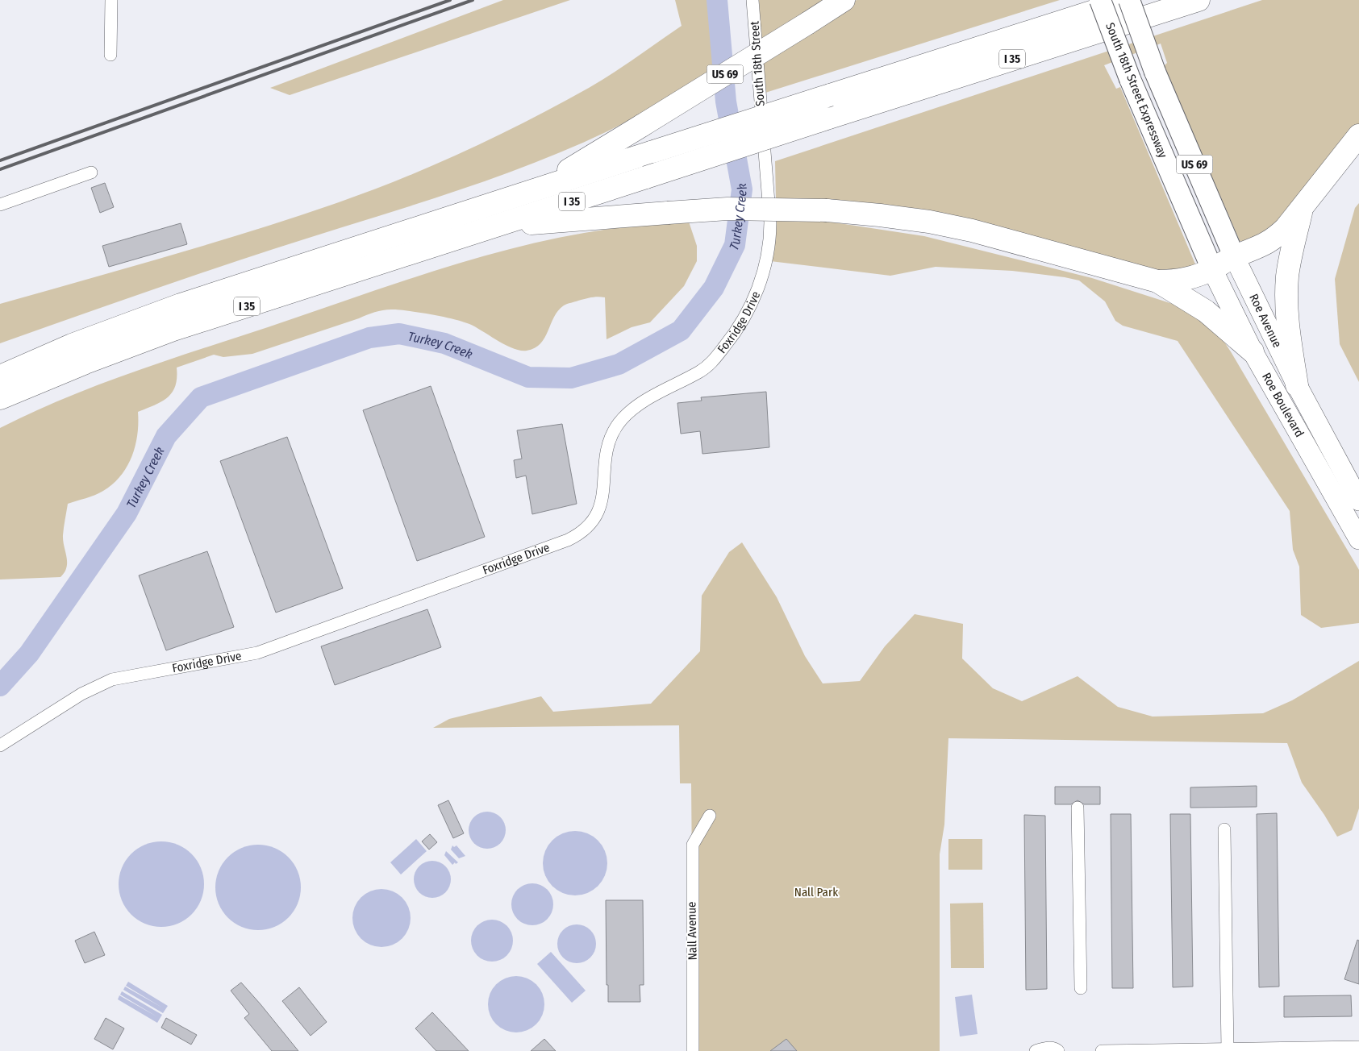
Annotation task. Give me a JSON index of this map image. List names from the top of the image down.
{
  "streets": {
    "highway": ["I 35", "US 69", "South 18th Street Expressway"],
    "main road": ["Roe Avenue", "Roe Boulevard"],
    "street": ["South 18th Street", "Foxridge Drive", "Nall Avenue"]
  },
  "crossings": [
    ["I 35", "US 69"],
    ["I 35", "South 18th Street Expressway"],
    ["South 18th Street", "Foxridge Drive"],
    ["South 18th Street Expressway", "Roe Avenue"],
    ["South 18th Street Expressway", "Roe Boulevard"],
    ["Roe Avenue", "Roe Boulevard"]
  ],
  "water": ["Turkey Creek"],
  "parks": ["Nall Park"]
}
